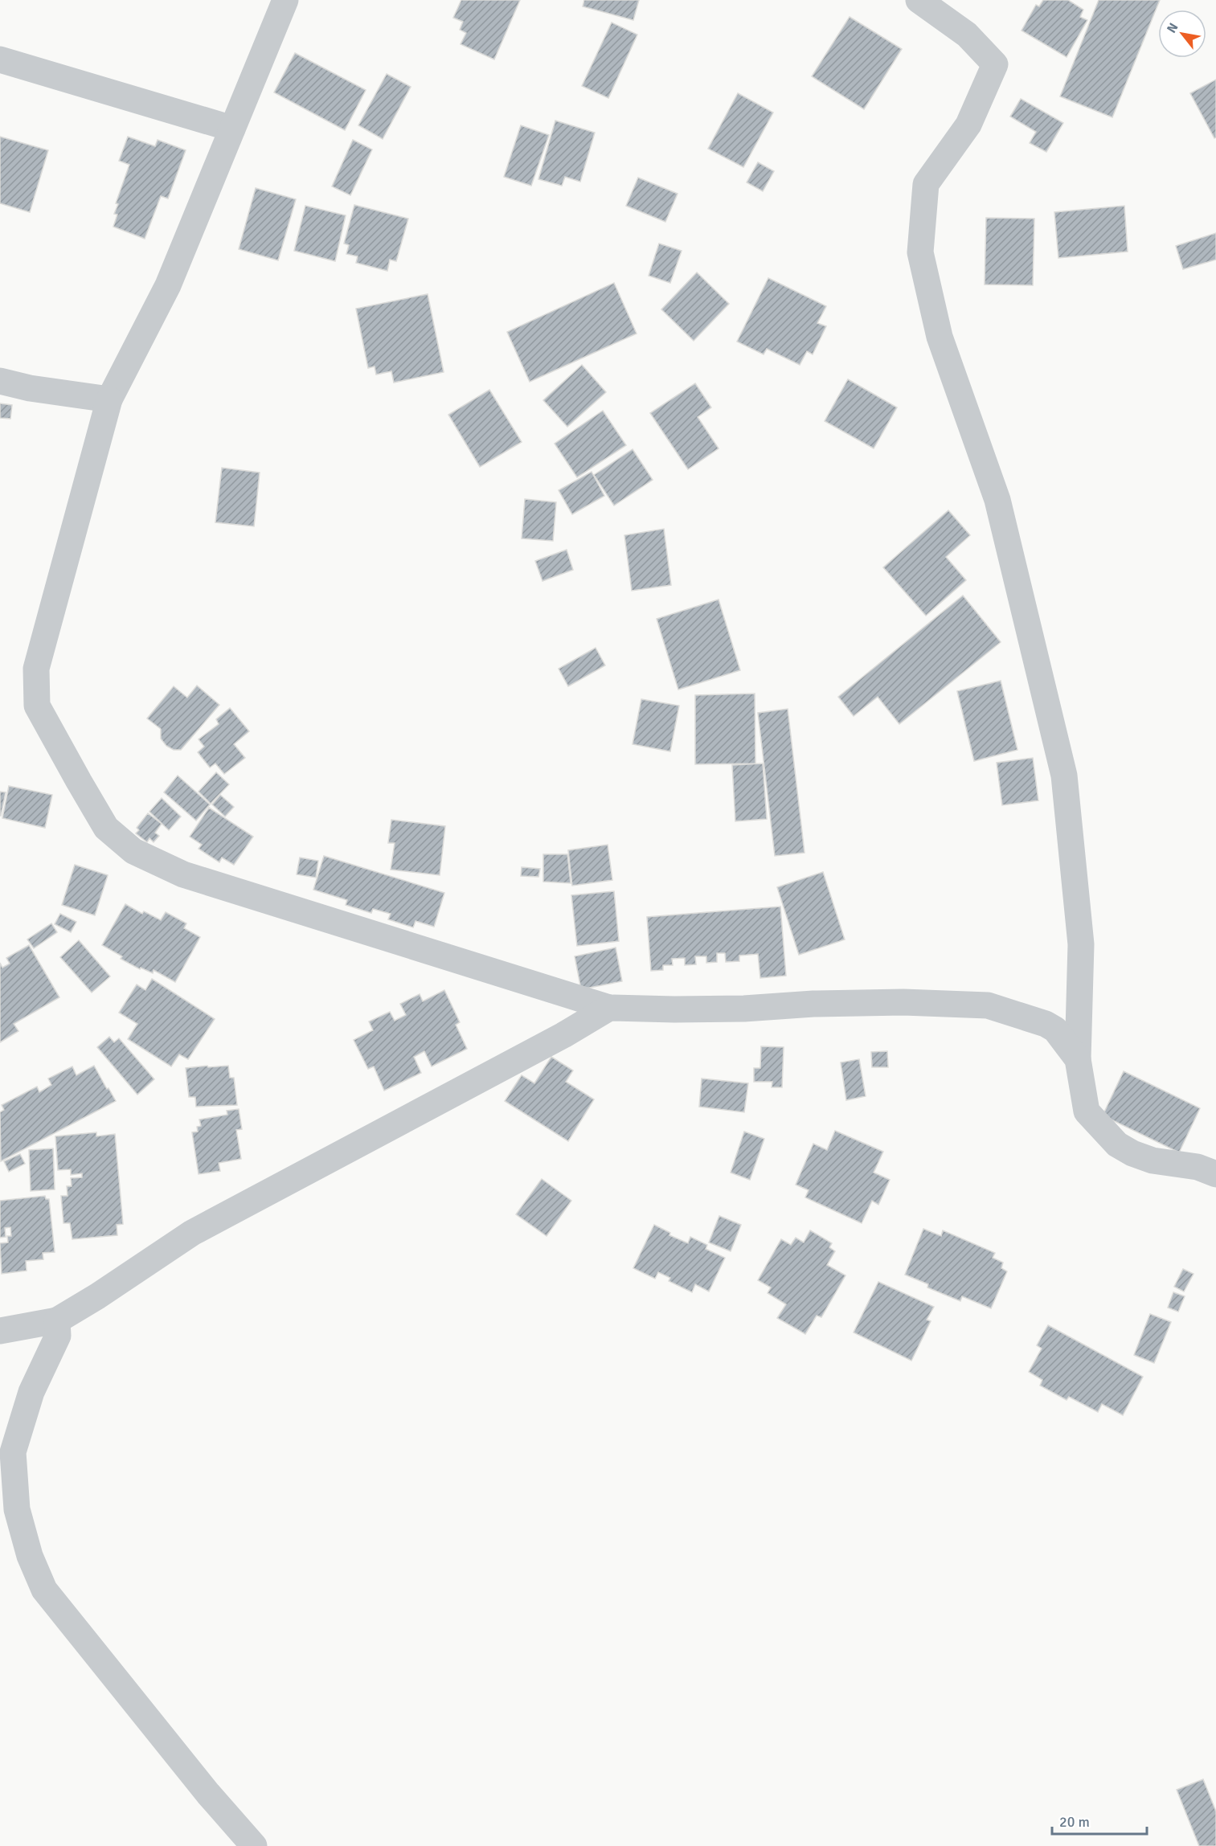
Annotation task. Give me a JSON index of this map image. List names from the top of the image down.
{
  "scale_bar": "20 m",
  "north": "top left"
}
